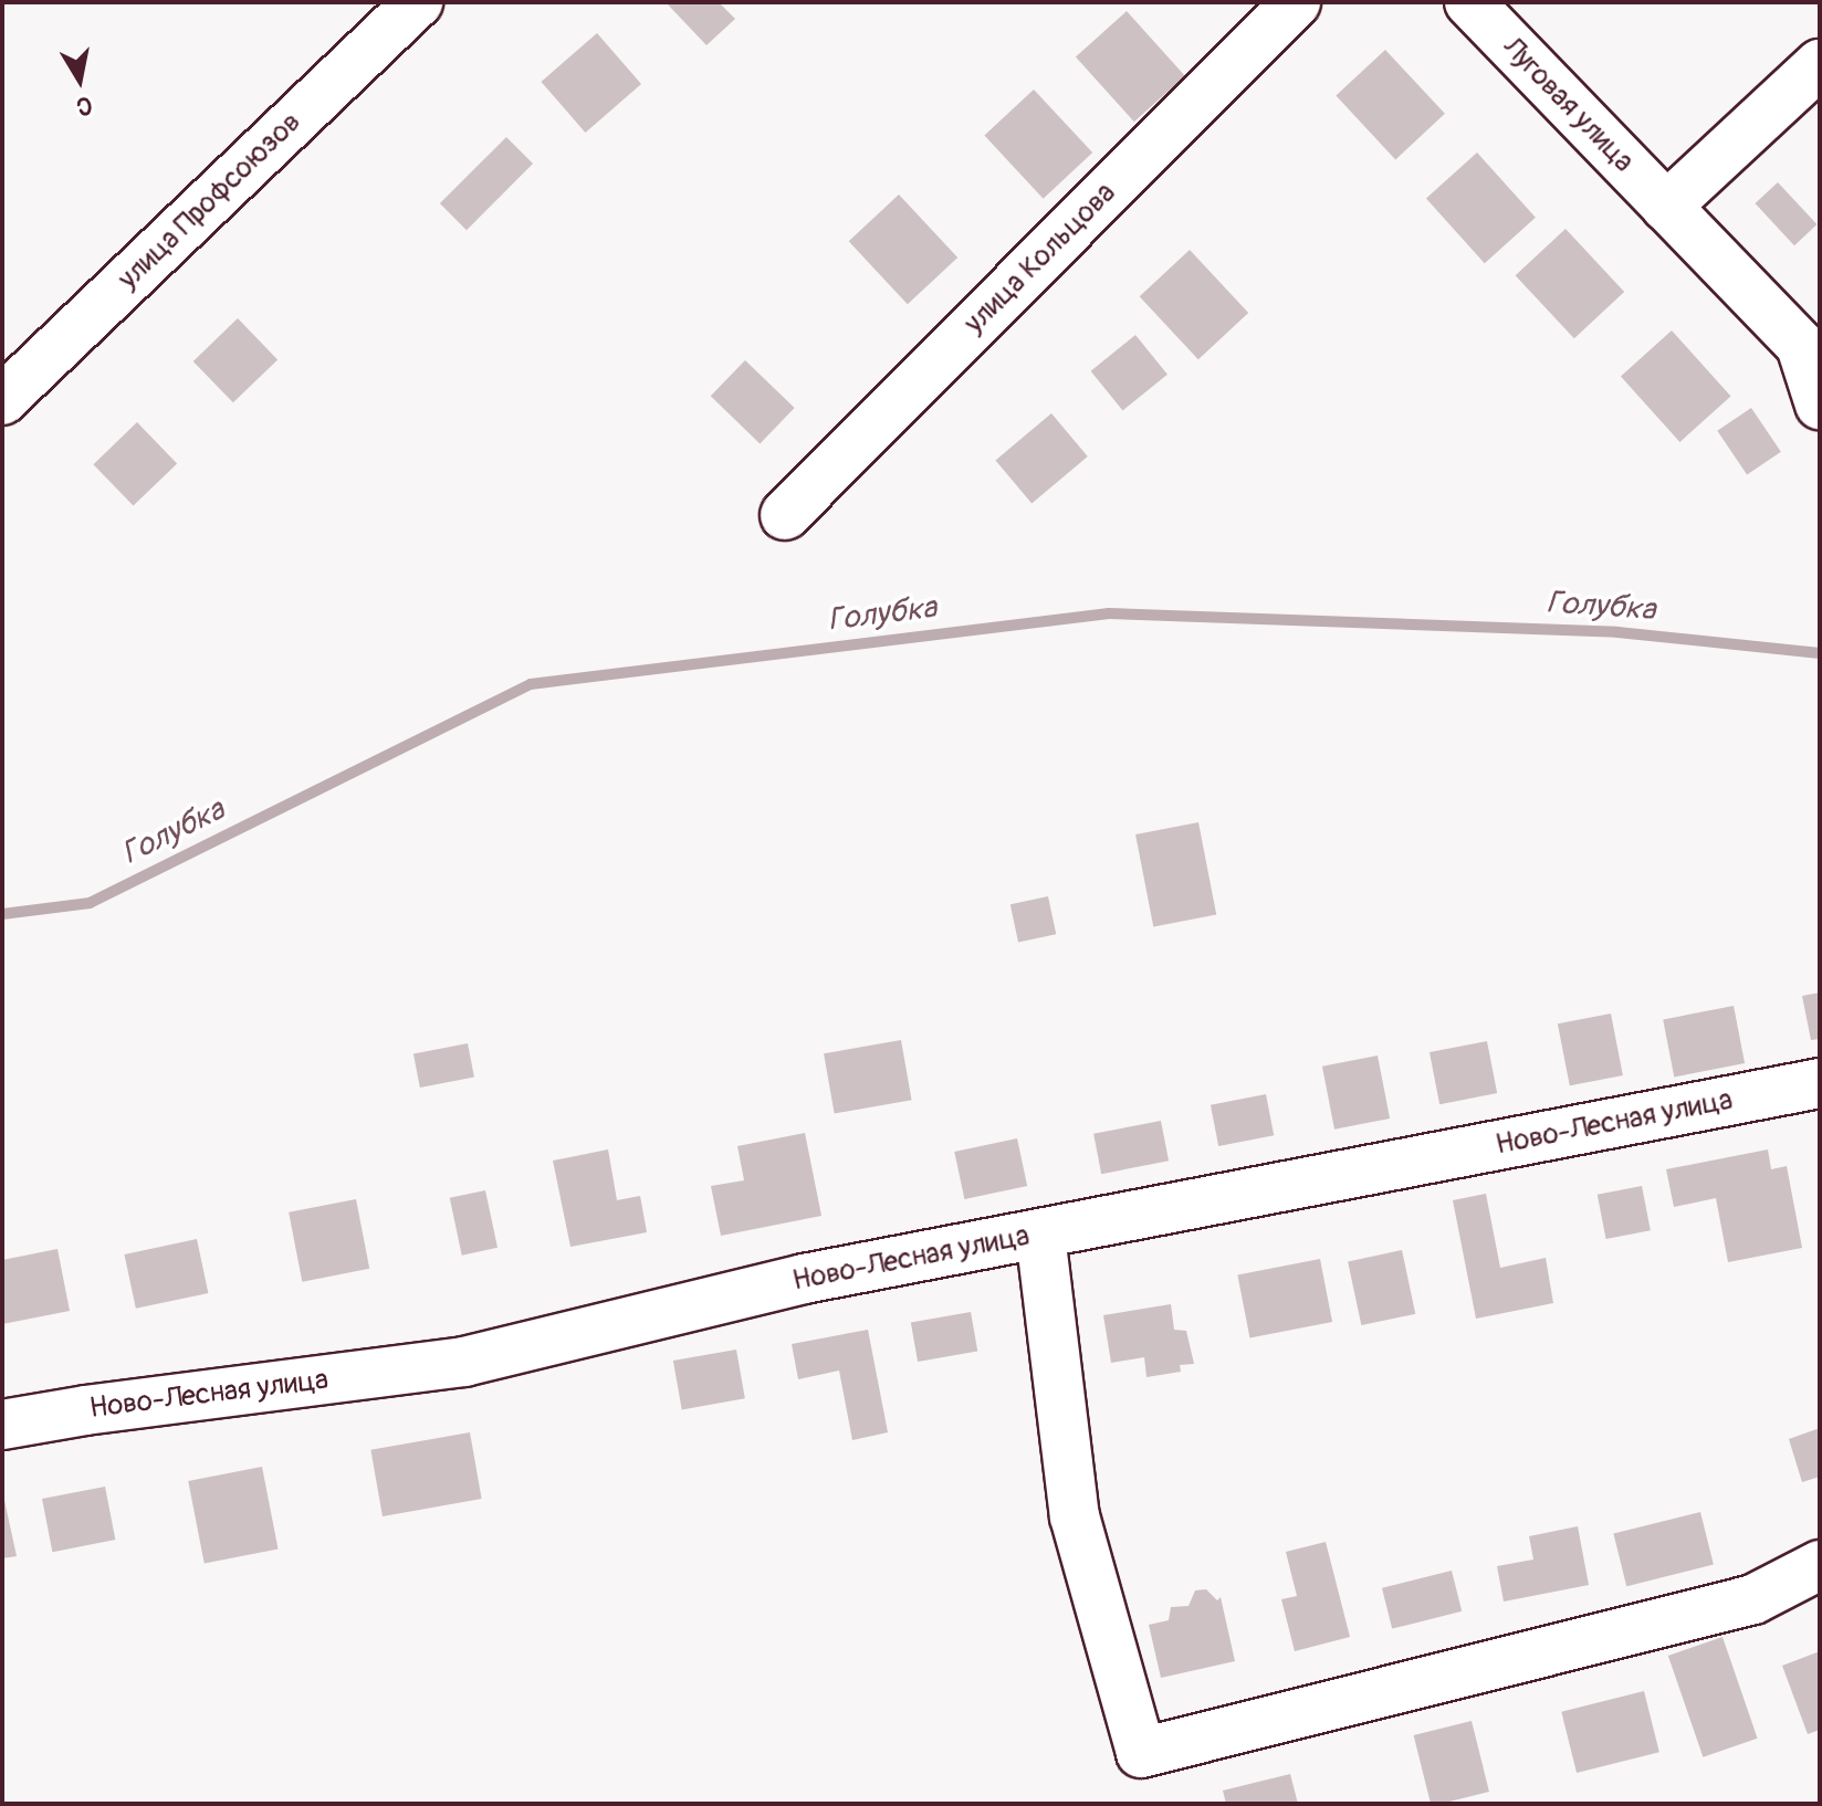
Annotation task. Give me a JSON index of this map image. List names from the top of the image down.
{
  "streets": {
    "street": [
      "Луговая улица",
      "улица Профсоюзов",
      "улица Кольцова",
      "Ново-Лесная улица"
    ]
  },
  "water": ["Голубка"],
  "north": "bottom"
}
